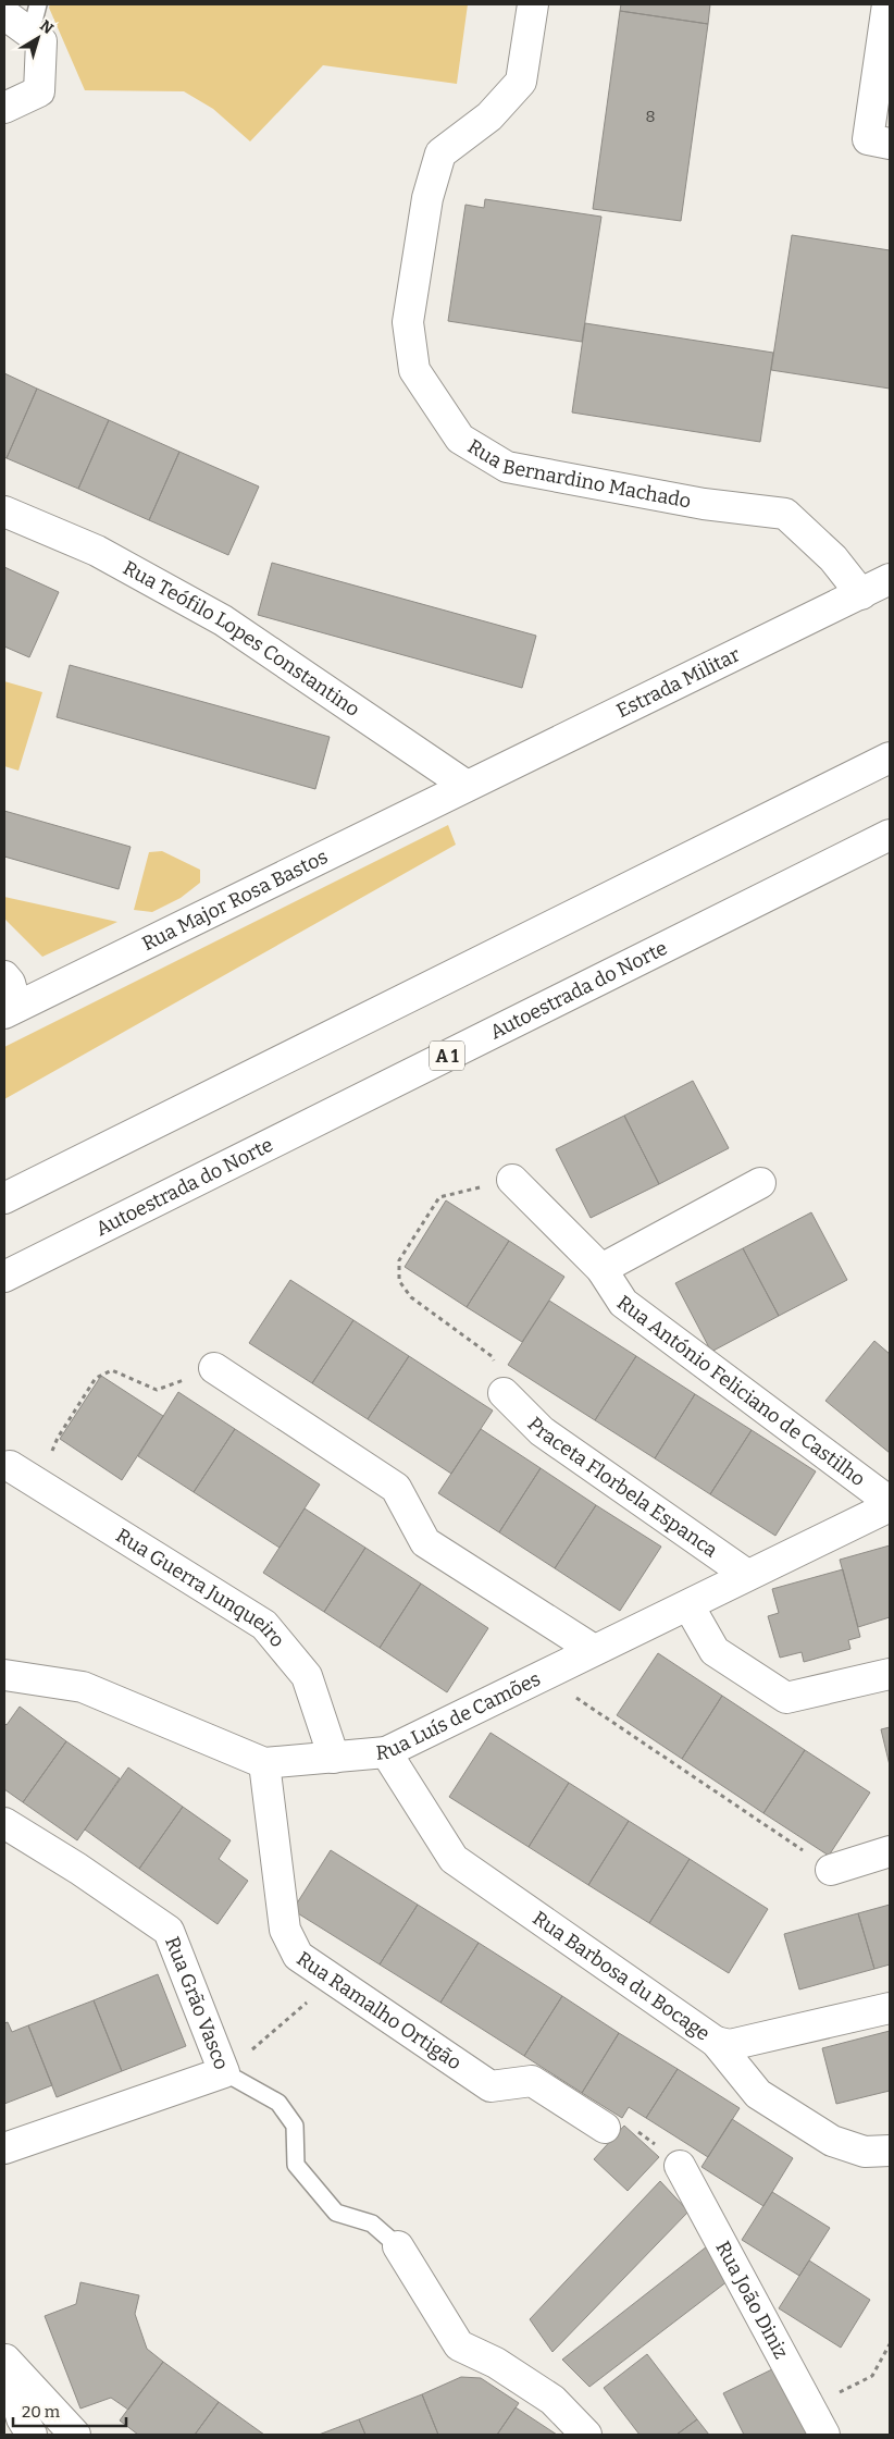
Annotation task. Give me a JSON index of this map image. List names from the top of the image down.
{
  "streets": {
    "main road": [
      "Rua Bernardino Machado",
      "Rua Teófilo Lopes Constantino",
      "Estrada Militar",
      "Rua Major Rosa Bastos",
      "Autoestrada do Norte",
      "A 1",
      "Rua António Feliciano de Castilho",
      "Praceta Florbela Espanca",
      "Rua Guerra Junqueiro",
      "Rua Luís de Camões",
      "Rua Barbosa du Bocage",
      "Rua Grão Vasco",
      "Rua Ramalho Ortigão",
      "Rua João Diniz"
    ]
  },
  "crossings": [
    ["Rua Bernardino Machado", "Estrada Militar"],
    ["Rua Teófilo Lopes Constantino", "Estrada Militar"],
    ["Rua Teófilo Lopes Constantino", "Rua Major Rosa Bastos"],
    ["Estrada Militar", "Rua Major Rosa Bastos"],
    ["Praceta Florbela Espanca", "Rua Luís de Camões"],
    ["Rua Guerra Junqueiro", "Rua Luís de Camões"],
    ["Rua Luís de Camões", "Rua Barbosa du Bocage"],
    ["Rua Luís de Camões", "Rua Ramalho Ortigão"]
  ],
  "house_numbers": ["8"],
  "scale_bar": "20 m",
  "north": "top right"
}
